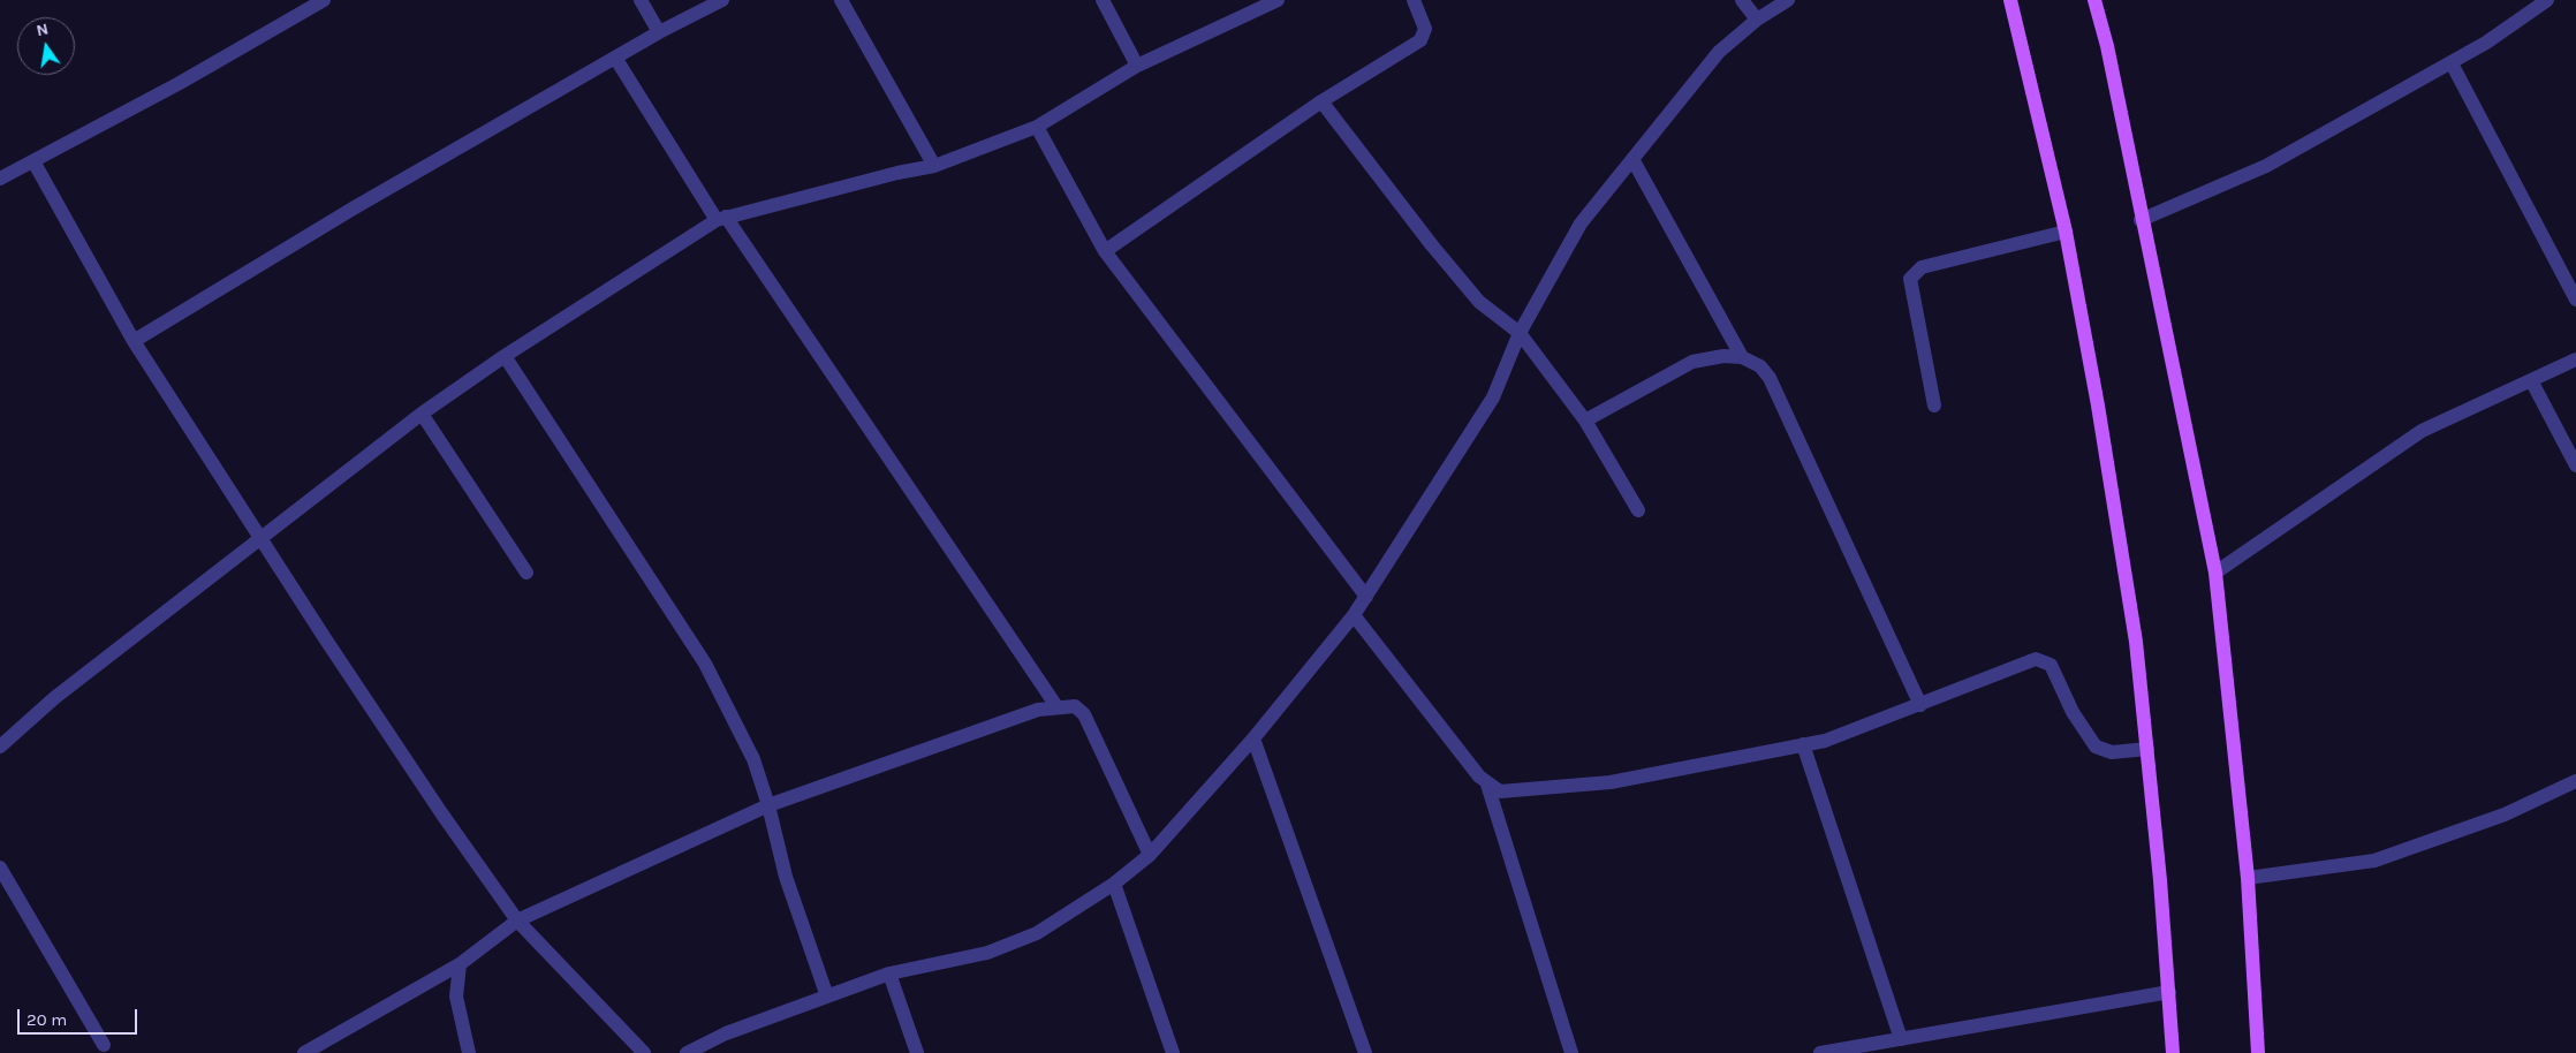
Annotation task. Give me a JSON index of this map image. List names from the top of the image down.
{
  "scale_bar": "20 m",
  "north": "top"
}
